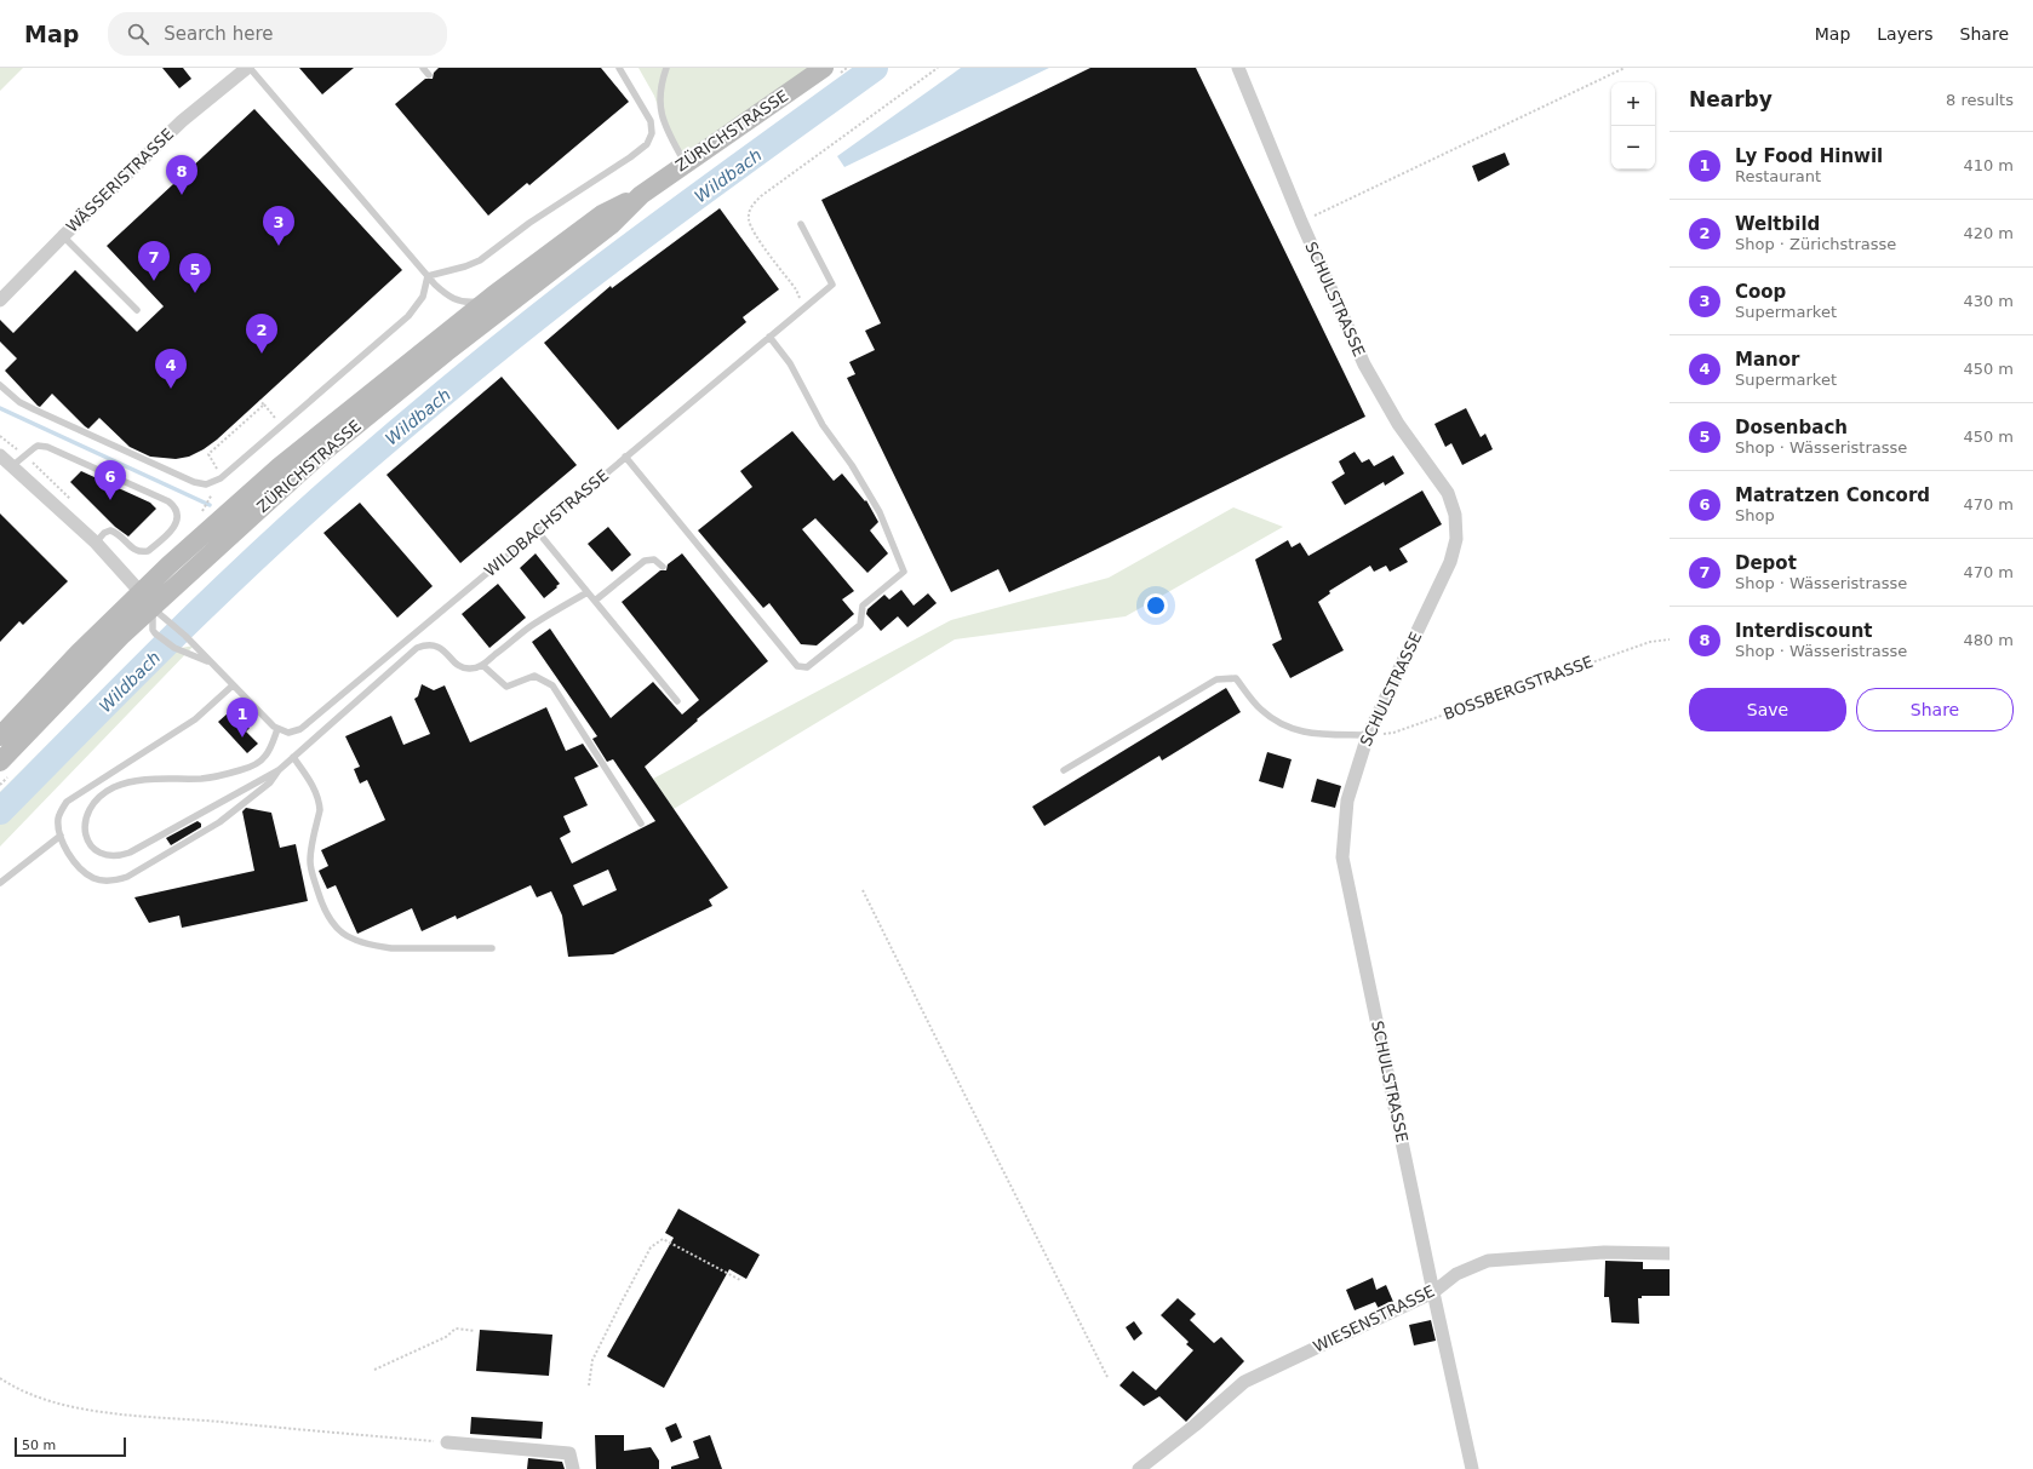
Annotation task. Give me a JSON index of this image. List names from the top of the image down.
{
  "streets": {
    "main road": ["ZÜRICHSTRASSE"],
    "street": ["WÄSSERISTRASSE", "SCHULSTRASSE", "WIESENSTRASSE"],
    "lane": ["WILDBACHSTRASSE"],
    "path": ["BOSSBERGSTRASSE"]
  },
  "crossings": [
    ["SCHULSTRASSE", "BOSSBERGSTRASSE"],
    ["SCHULSTRASSE", "WIESENSTRASSE"]
  ],
  "water": ["Wildbach"],
  "scale_bar": "50 m",
  "page": {
    "header": "Map",
    "search": "Search here",
    "nav": ["Map", "Layers", "Share"],
    "heading": ["Nearby", "8 results"],
    "map_buttons": ["+", "−"],
    "list": [
      {
        "mark": "1",
        "name": "Ly Food Hinwil",
        "note": "Restaurant",
        "value": "410 m"
      },
      {
        "mark": "2",
        "name": "Weltbild",
        "note": "Shop · Zürichstrasse",
        "value": "420 m"
      },
      {
        "mark": "3",
        "name": "Coop",
        "note": "Supermarket",
        "value": "430 m"
      },
      {
        "mark": "4",
        "name": "Manor",
        "note": "Supermarket",
        "value": "450 m"
      },
      {
        "mark": "5",
        "name": "Dosenbach",
        "note": "Shop · Wässeristrasse",
        "value": "450 m"
      },
      {
        "mark": "6",
        "name": "Matratzen Concord",
        "note": "Shop",
        "value": "470 m"
      },
      {
        "mark": "7",
        "name": "Depot",
        "note": "Shop · Wässeristrasse",
        "value": "470 m"
      },
      {
        "mark": "8",
        "name": "Interdiscount",
        "note": "Shop · Wässeristrasse",
        "value": "480 m"
      }
    ],
    "pins": [
      "8",
      "3",
      "7",
      "5",
      "2",
      "4",
      "6",
      "1"
    ],
    "buttons": ["Save", "Share"],
    "scale": "50 m"
  }
}
